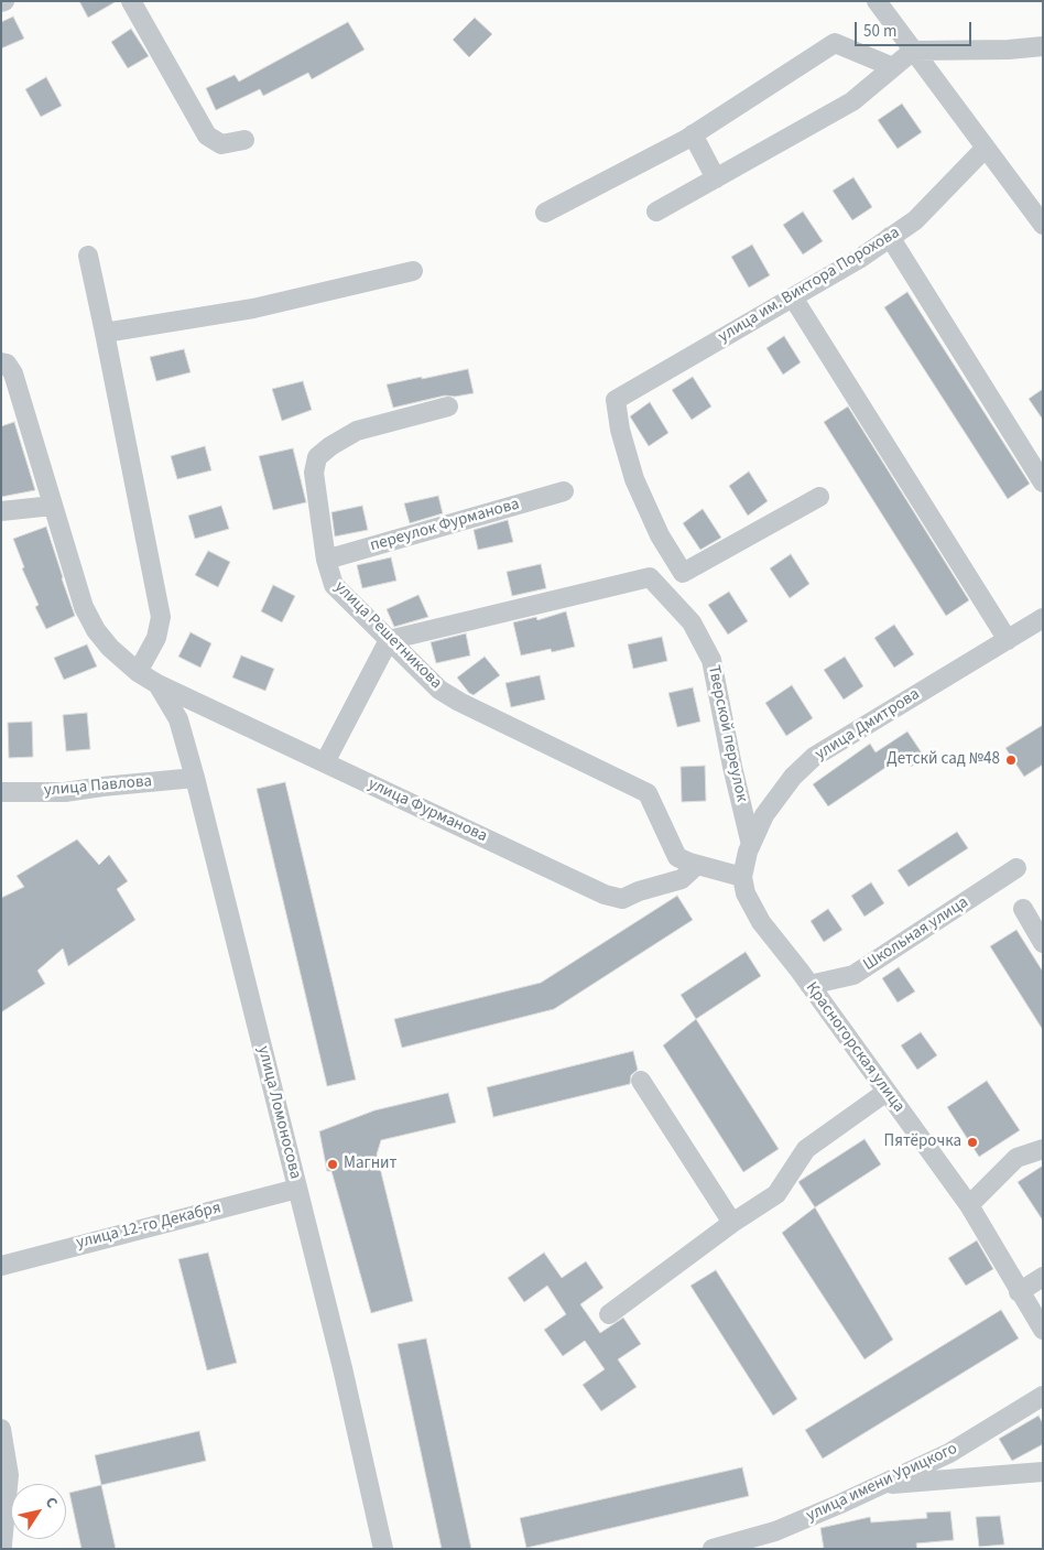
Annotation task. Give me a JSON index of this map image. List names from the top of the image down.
{
  "streets": {
    "street": [
      "улица им. Виктора Порохова",
      "переулок Фурманова",
      "улица Решетникова",
      "улица Дмитрова",
      "Тверской переулок",
      "улица Павлова",
      "улица Фурманова",
      "Школьная улица",
      "Красногорская улица",
      "улица Ломоносова",
      "улица 12-го Декабря",
      "улица имени Урицкого"
    ]
  },
  "crossings": [
    ["переулок Фурманова", "улица Решетникова"],
    ["улица Решетникова", "улица Дмитрова"],
    ["улица Решетникова", "Тверской переулок"],
    ["улица Решетникова", "улица Фурманова"],
    ["улица Решетникова", "Красногорская улица"],
    ["улица Дмитрова", "Тверской переулок"],
    ["улица Дмитрова", "Красногорская улица"],
    ["улица Павлова", "улица Ломоносова"],
    ["улица Фурманова", "улица Ломоносова"],
    ["Школьная улица", "Красногорская улица"],
    ["улица Ломоносова", "улица 12-го Декабря"]
  ],
  "places": ["Детскй сад №48", "Пятёрочка", "Магнит"],
  "scale_bar": "50 m",
  "north": "top right"
}
